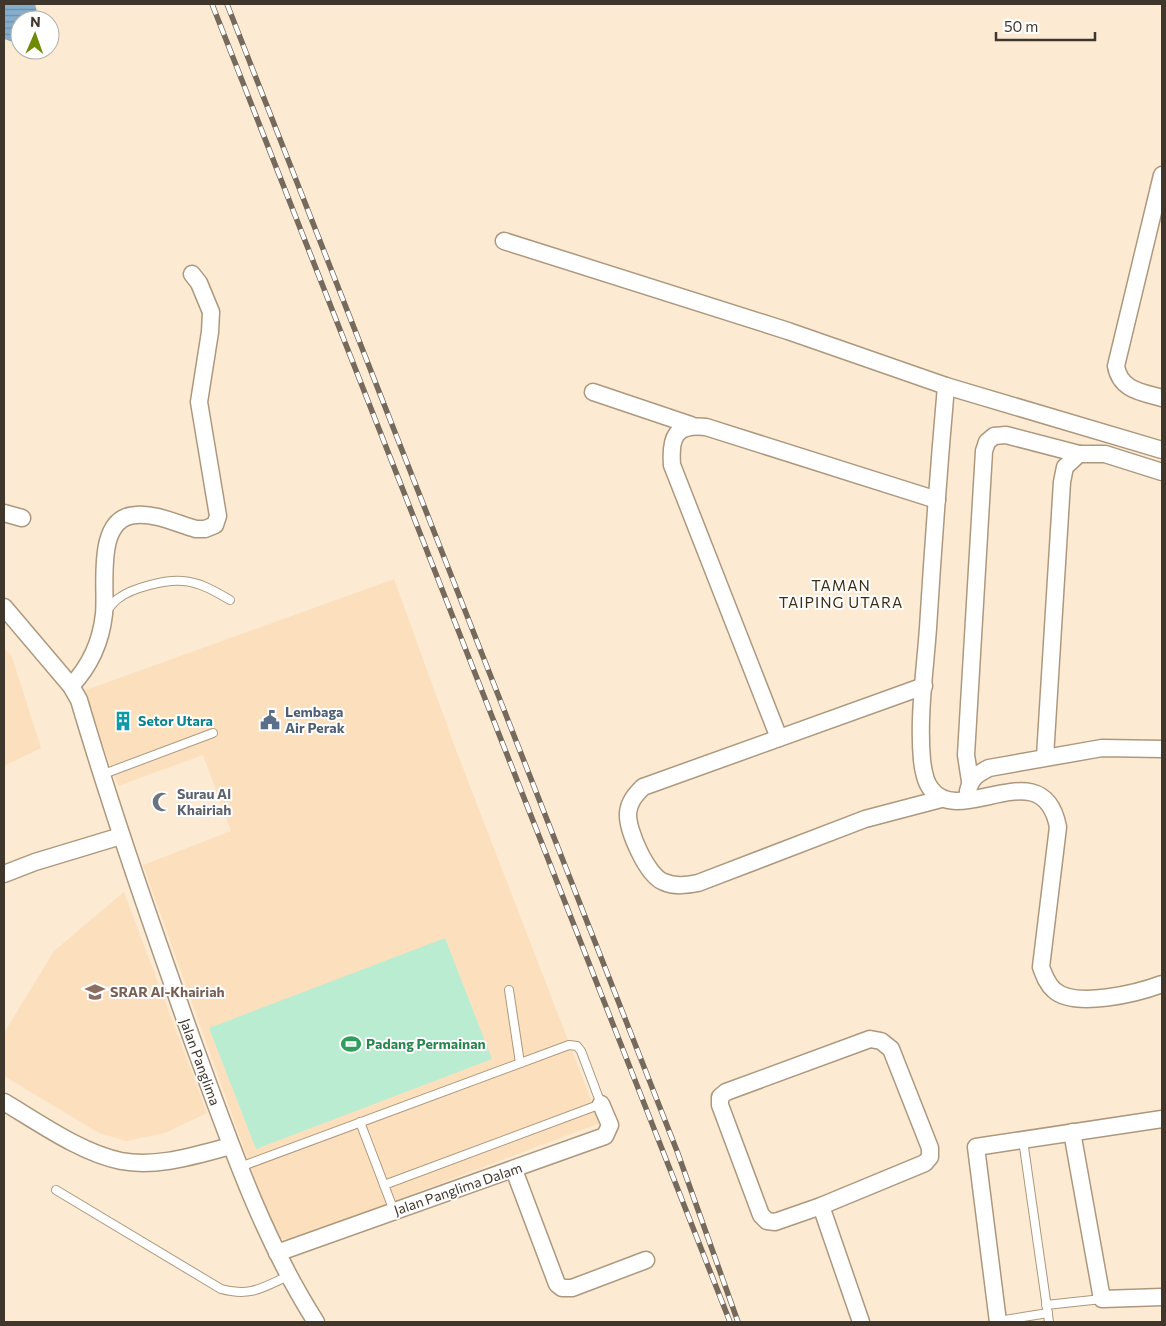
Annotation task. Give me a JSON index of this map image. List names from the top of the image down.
{
  "streets": {
    "street": ["Jalan Panglima", "Jalan Panglima Dalam"]
  },
  "crossings": [
    ["Jalan Panglima", "Jalan Panglima Dalam"]
  ],
  "districts": ["TAMAN TAIPING UTARA"],
  "places": {
    "public building": ["Lembaga Air Perak"],
    "building": ["Setor Utara"],
    "mosque": ["Surau Al Khairiah"],
    "school or university": ["SRAR Al-Khairiah"],
    "sports": ["Padang Permainan"]
  },
  "scale_bar": "50 m",
  "north": "top"
}
